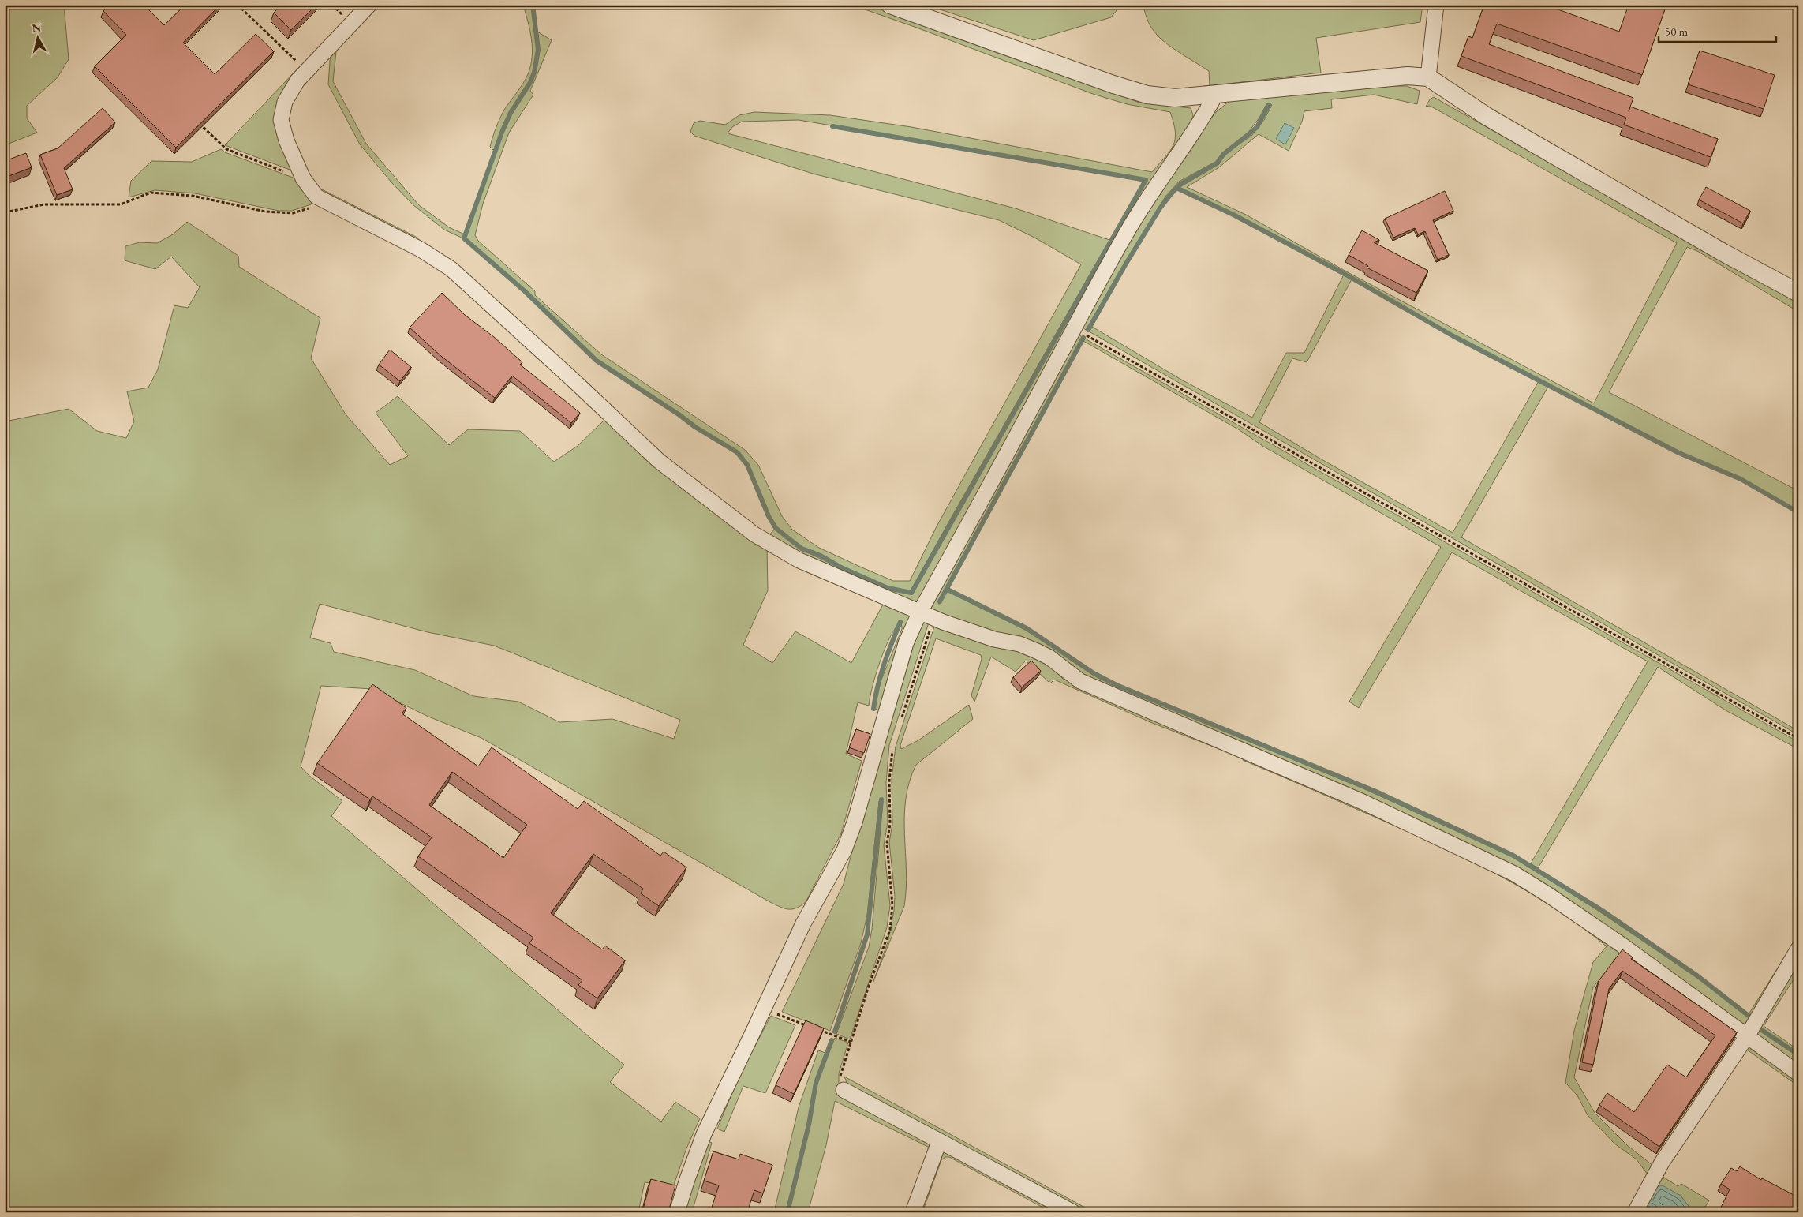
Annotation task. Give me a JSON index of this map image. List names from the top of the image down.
{
  "scale_bar": "50 m",
  "north": "top"
}
